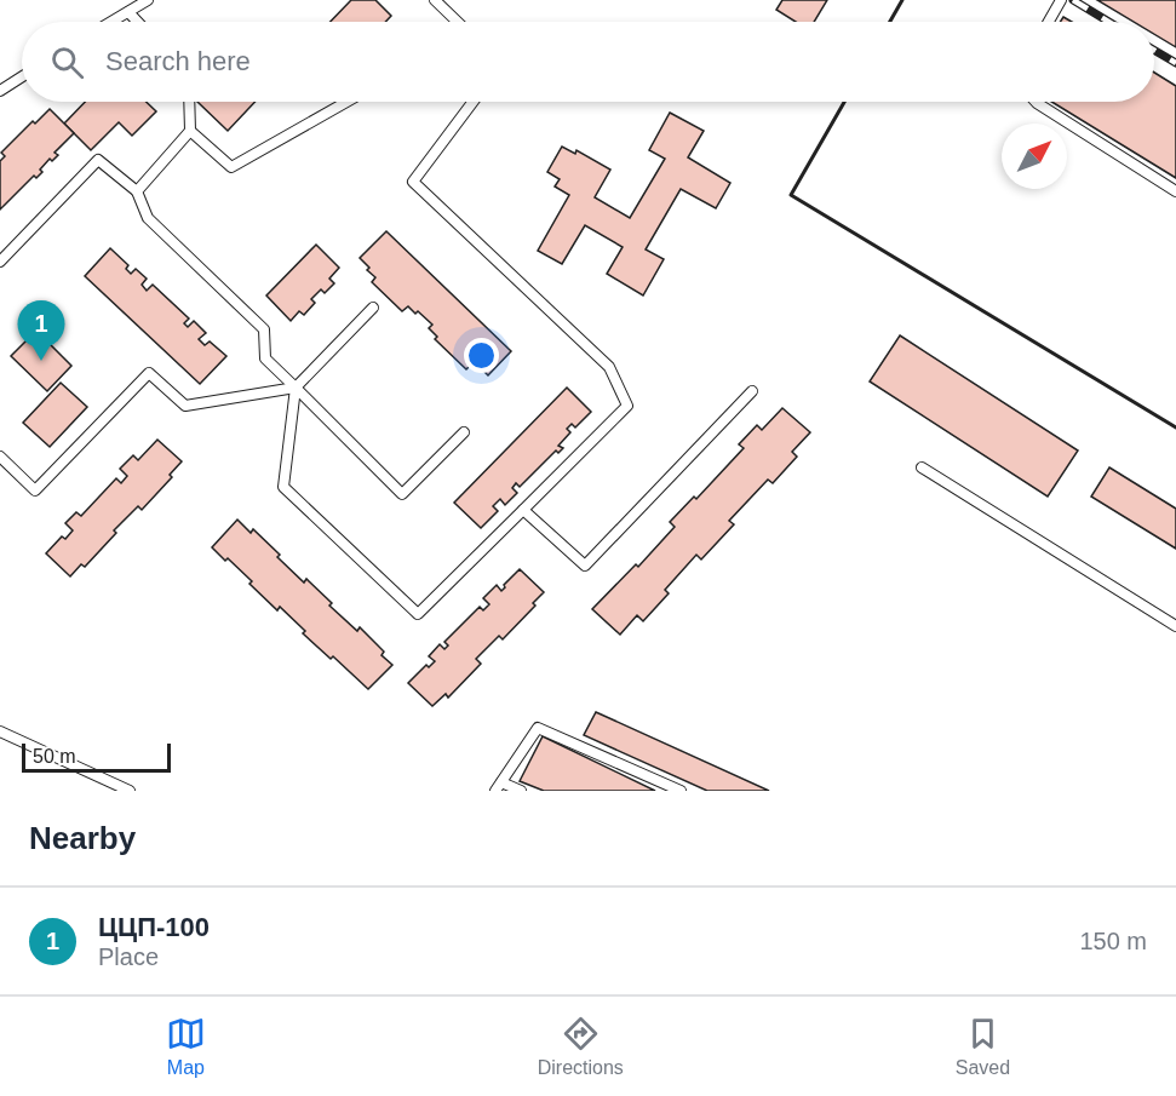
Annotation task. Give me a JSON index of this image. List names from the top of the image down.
{
  "scale_bar": "50 m",
  "north": "top right",
  "page": {
    "search": "Search here",
    "pins": "1",
    "scale": "50 m",
    "heading": "Nearby",
    "list": [
      {
        "mark": "1",
        "name": "ЦЦП-100",
        "note": "Place",
        "value": "150 m"
      }
    ],
    "nav": ["Map", "Directions", "Saved"]
  }
}
